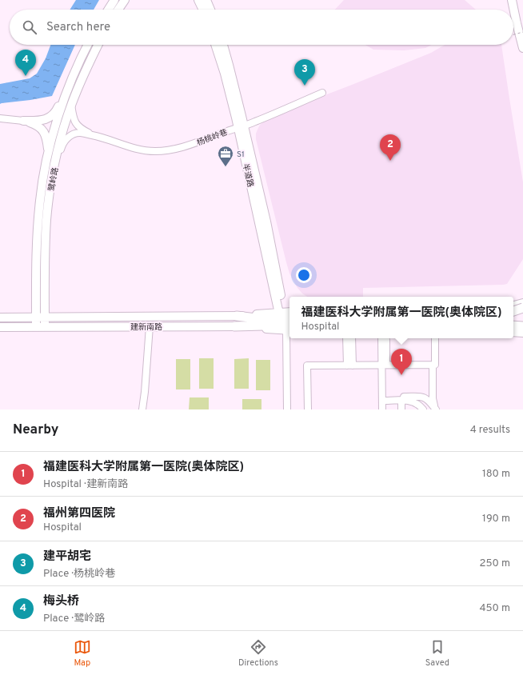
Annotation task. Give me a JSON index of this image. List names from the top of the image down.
{
  "streets": {
    "main road": ["半道路", "鹭岭路", "建新南路"],
    "street": ["杨桃岭巷"]
  },
  "crossings": [
    ["杨桃岭巷", "半道路"],
    ["半道路", "建新南路"],
    ["鹭岭路", "建新南路"]
  ],
  "places": {
    "office": ["S1"]
  },
  "page": {
    "search": "Search here",
    "pins": [
      "4",
      "3",
      "2",
      "1"
    ],
    "popup": ["福建医科大学附属第一医院(奥体院区)", "Hospital"],
    "heading": ["Nearby", "4 results"],
    "list": [
      {
        "mark": "1",
        "name": "福建医科大学附属第一医院(奥体院区)",
        "note": "Hospital · 建新南路",
        "value": "180 m"
      },
      {
        "mark": "2",
        "name": "福州第四医院",
        "note": "Hospital",
        "value": "190 m"
      },
      {
        "mark": "3",
        "name": "建平胡宅",
        "note": "Place · 杨桃岭巷",
        "value": "250 m"
      },
      {
        "mark": "4",
        "name": "梅头桥",
        "note": "Place · 鹭岭路",
        "value": "450 m"
      }
    ],
    "nav": ["Map", "Directions", "Saved"]
  }
}
